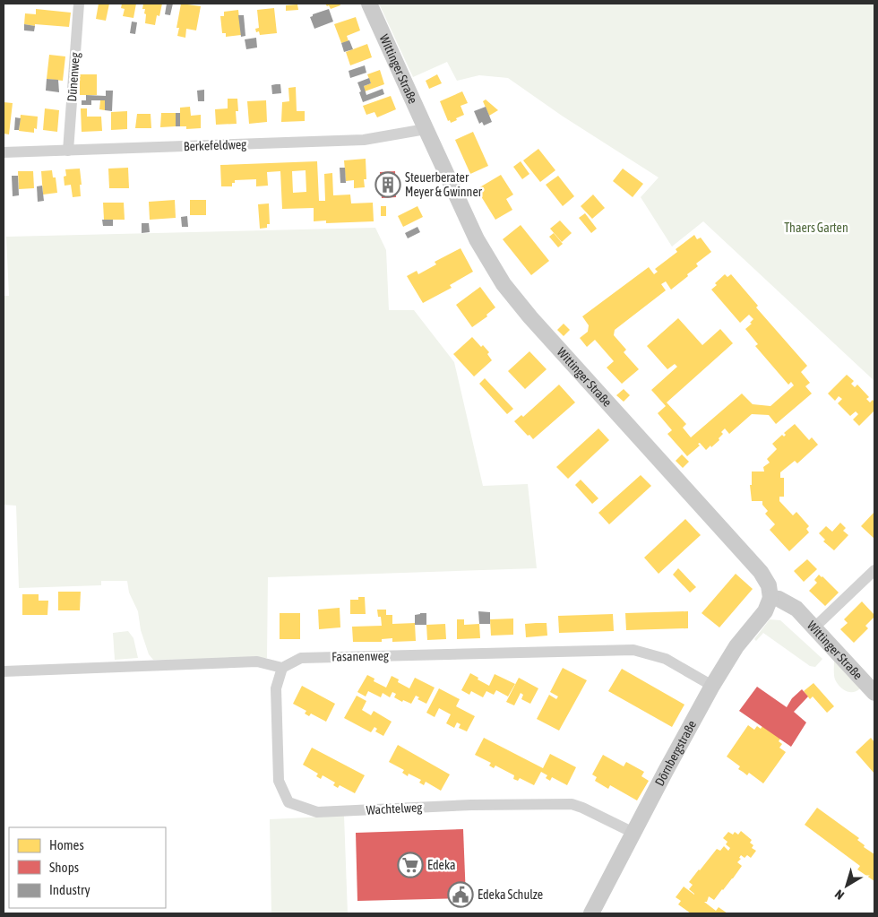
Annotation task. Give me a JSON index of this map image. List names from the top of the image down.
{
  "streets": {
    "main road": ["Wittinger Straße", "Dörnbergstraße"],
    "street": [
      "Dünenweg",
      "Berkefeldweg",
      "Fasanenweg",
      "Wachtelweg"
    ]
  },
  "crossings": [
    ["Wittinger Straße", "Berkefeldweg"],
    ["Wittinger Straße", "Dörnbergstraße"],
    ["Dünenweg", "Berkefeldweg"],
    ["Fasanenweg", "Dörnbergstraße"],
    ["Fasanenweg", "Wachtelweg"],
    ["Dörnbergstraße", "Wachtelweg"]
  ],
  "parks": ["Thaers Garten"],
  "places": {
    "building": ["Steuerberater Meyer & Gwinner"],
    "supermarket": ["Edeka"],
    "public building": ["Edeka Schulze"]
  },
  "legend": ["Homes", "Shops", "Industry"],
  "north": "bottom left"
}
